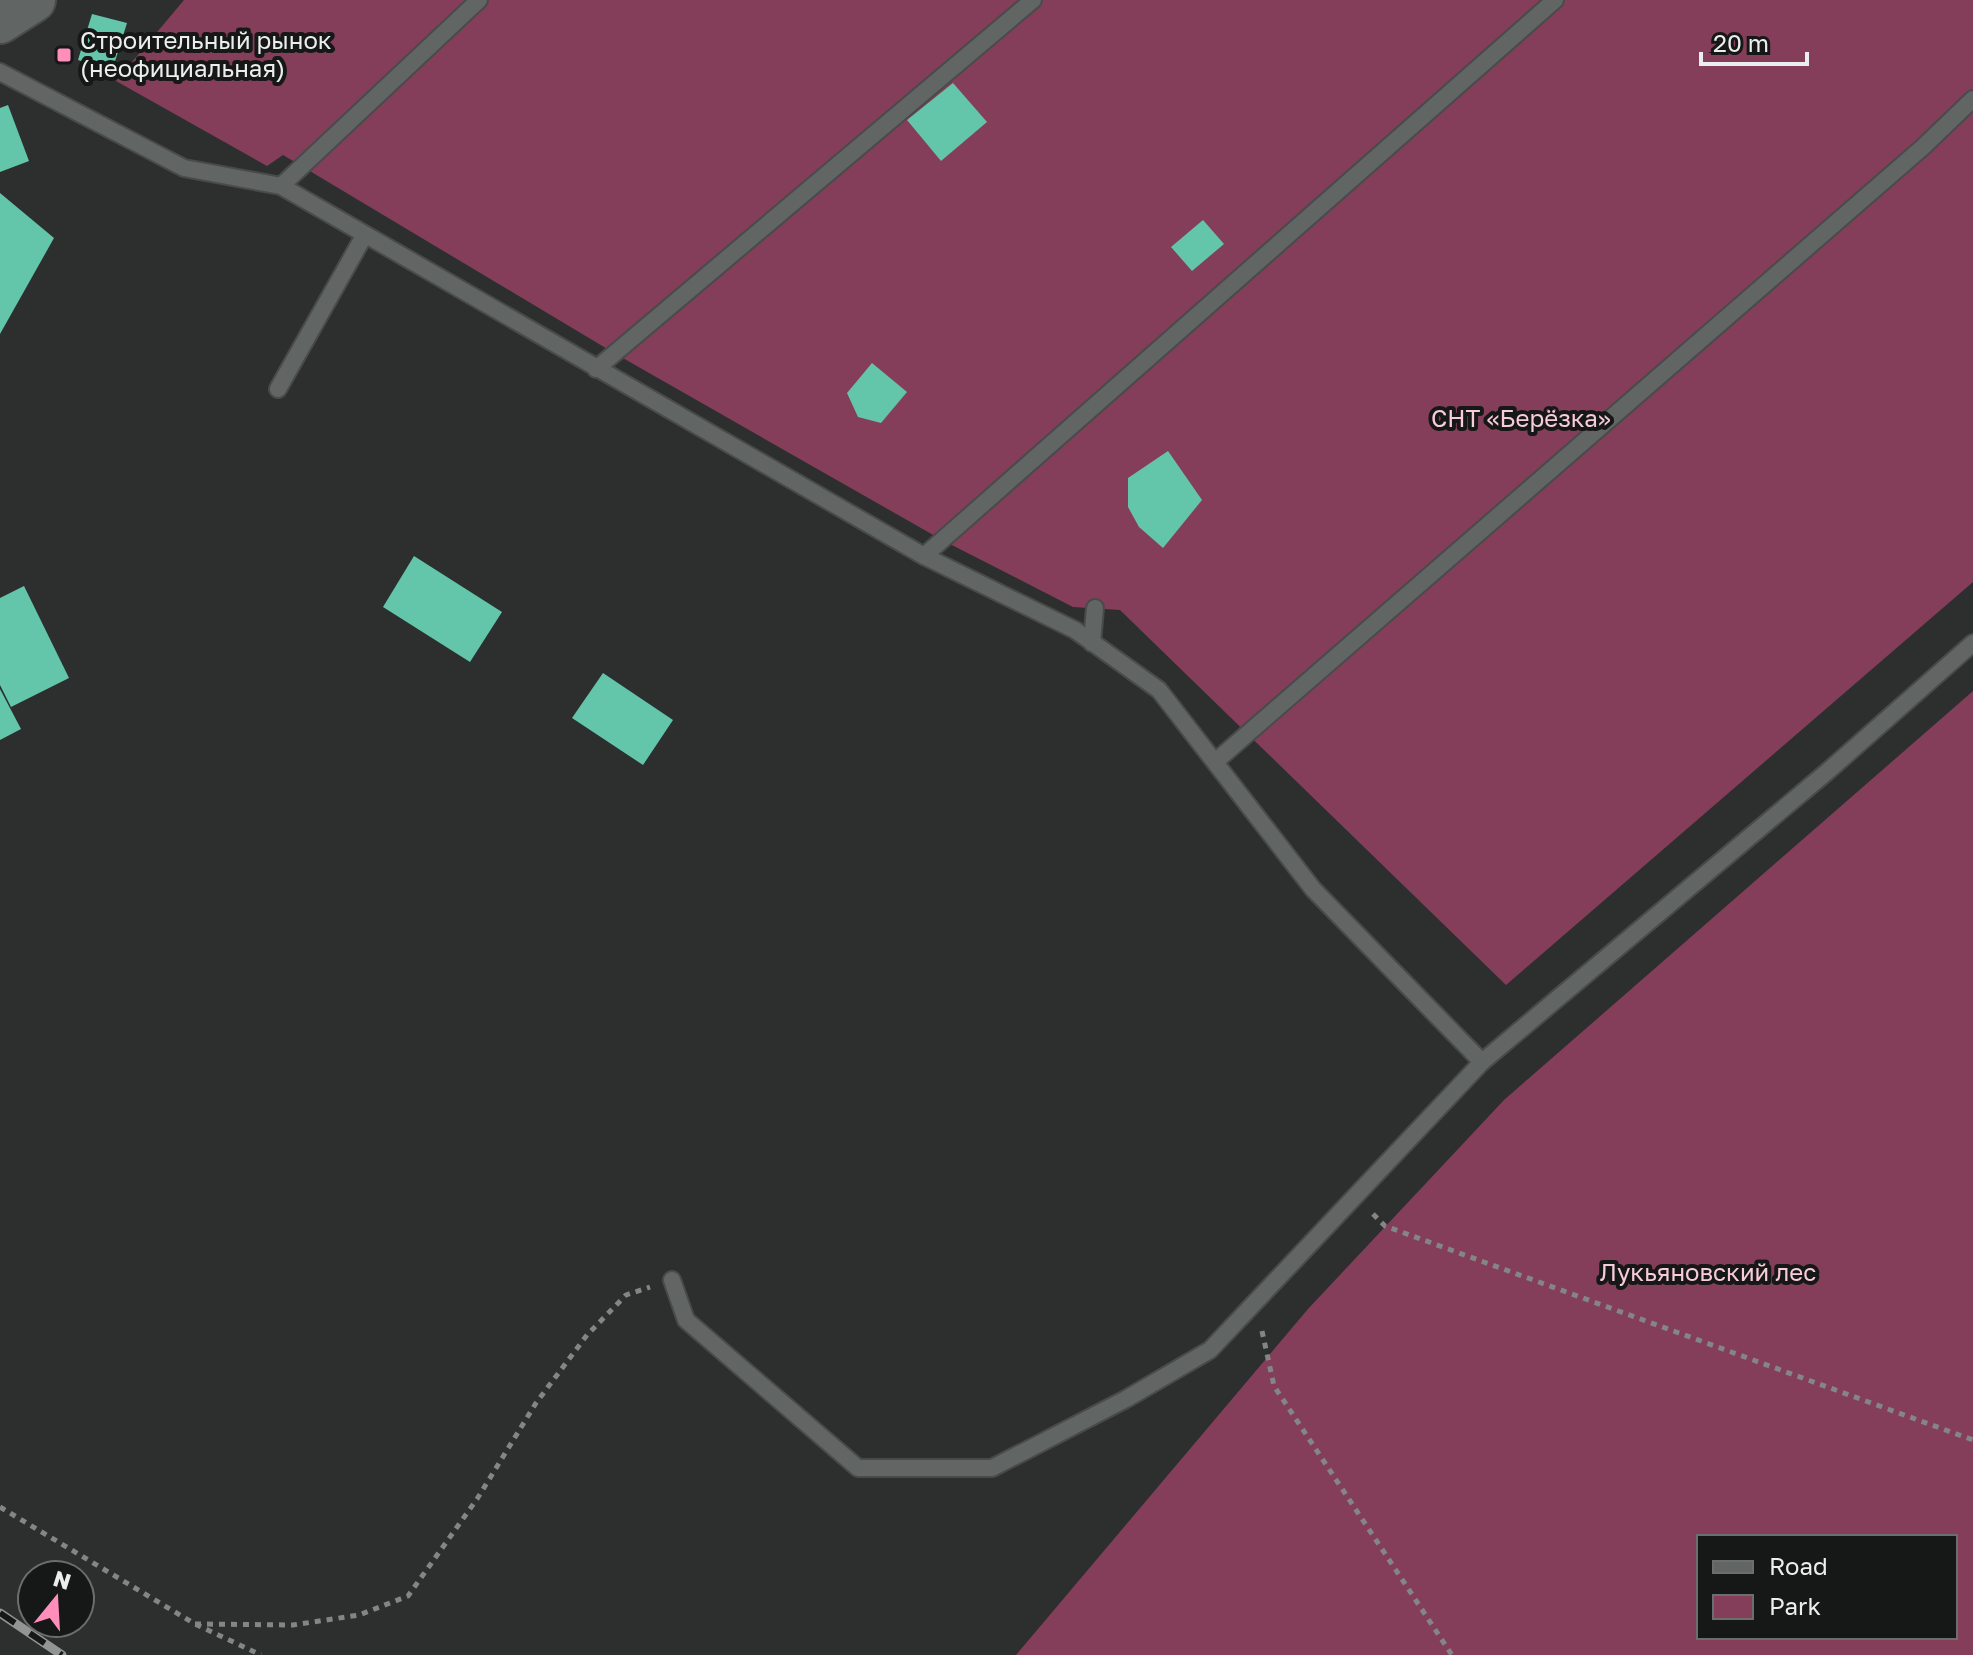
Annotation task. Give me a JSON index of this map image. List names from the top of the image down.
{
  "parks": ["СНТ «Берёзка»", "Лукьяновский лес"],
  "places": {
    "transit": ["Строительный рынок (неофициальная)"]
  },
  "legend": ["Road", "Park"],
  "scale_bar": "20 m",
  "north": "top"
}
